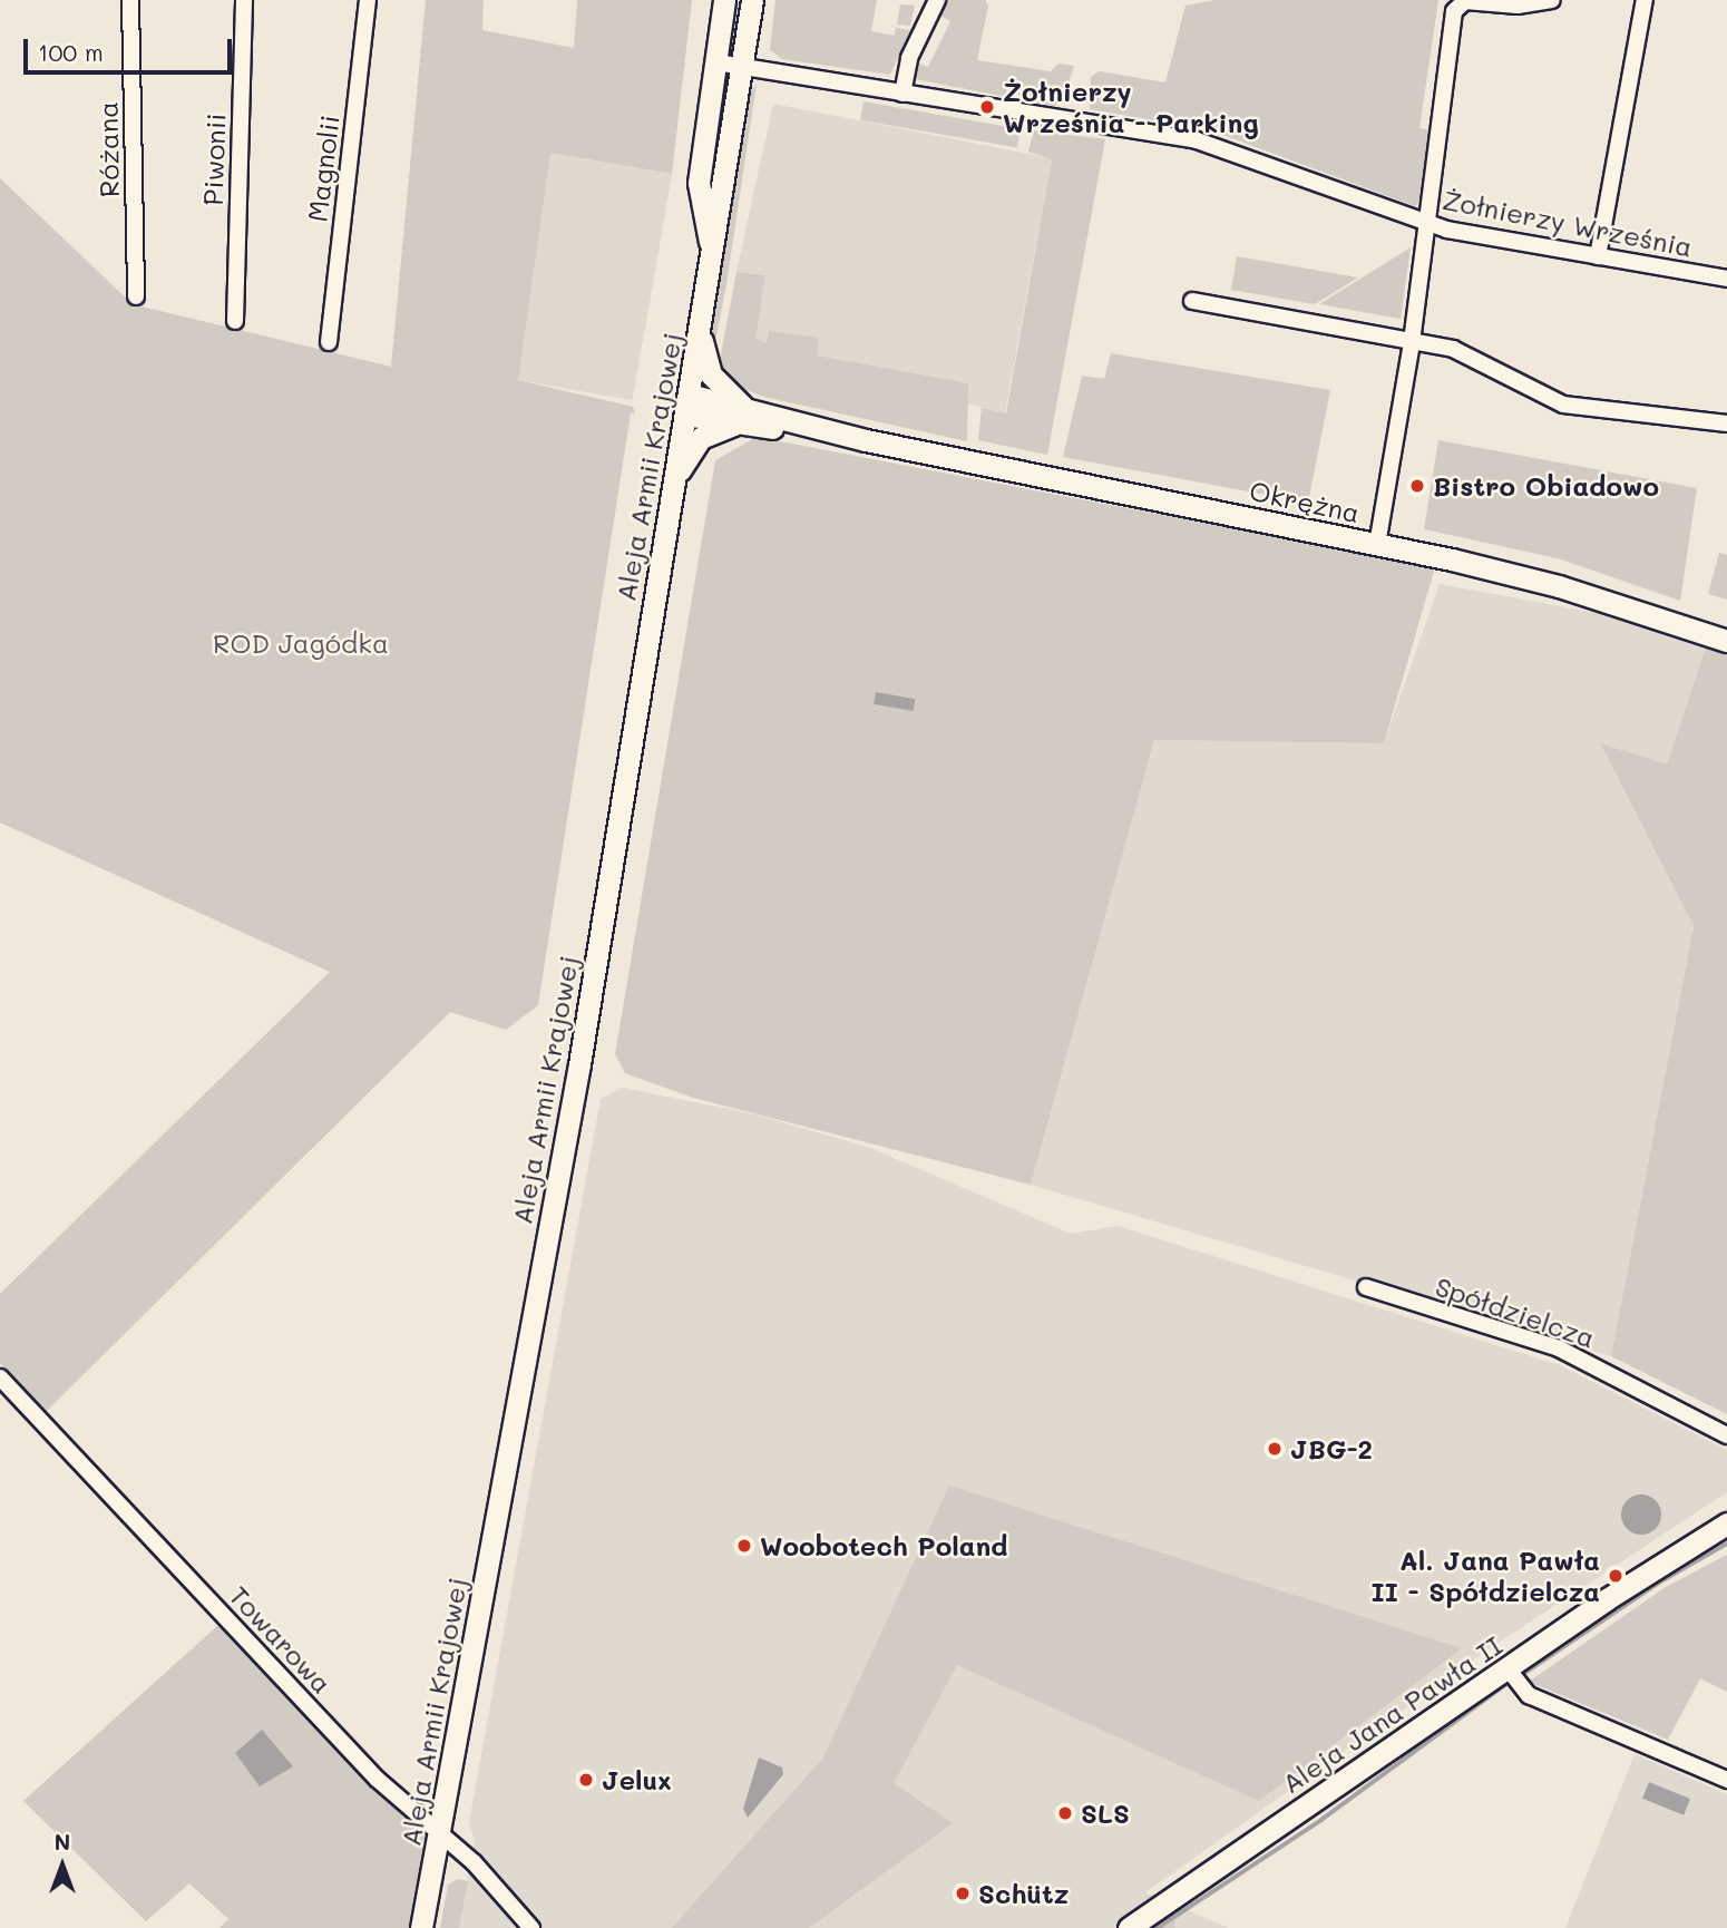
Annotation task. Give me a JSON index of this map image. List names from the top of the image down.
{
  "streets": {
    "street": [
      "Różana",
      "Piwonii",
      "Magnolii",
      "Żołnierzy Września",
      "Aleja Armii Krajowej",
      "Okrężna",
      "Spółdzielcza",
      "Towarowa",
      "Aleja Jana Pawła II"
    ]
  },
  "crossings": [
    ["Żołnierzy Września", "Aleja Armii Krajowej"],
    ["Aleja Armii Krajowej", "Okrężna"],
    ["Aleja Armii Krajowej", "Towarowa"]
  ],
  "parks": ["ROD Jagódka"],
  "places": [
    "Żołnierzy Września - Parking",
    "Bistro Obiadowo",
    "JBG-2",
    "Woobotech Poland",
    "Al. Jana Pawła II - Spółdzielcza",
    "Jelux",
    "SLS",
    "Schütz"
  ],
  "scale_bar": "100 m",
  "north": "top"
}
